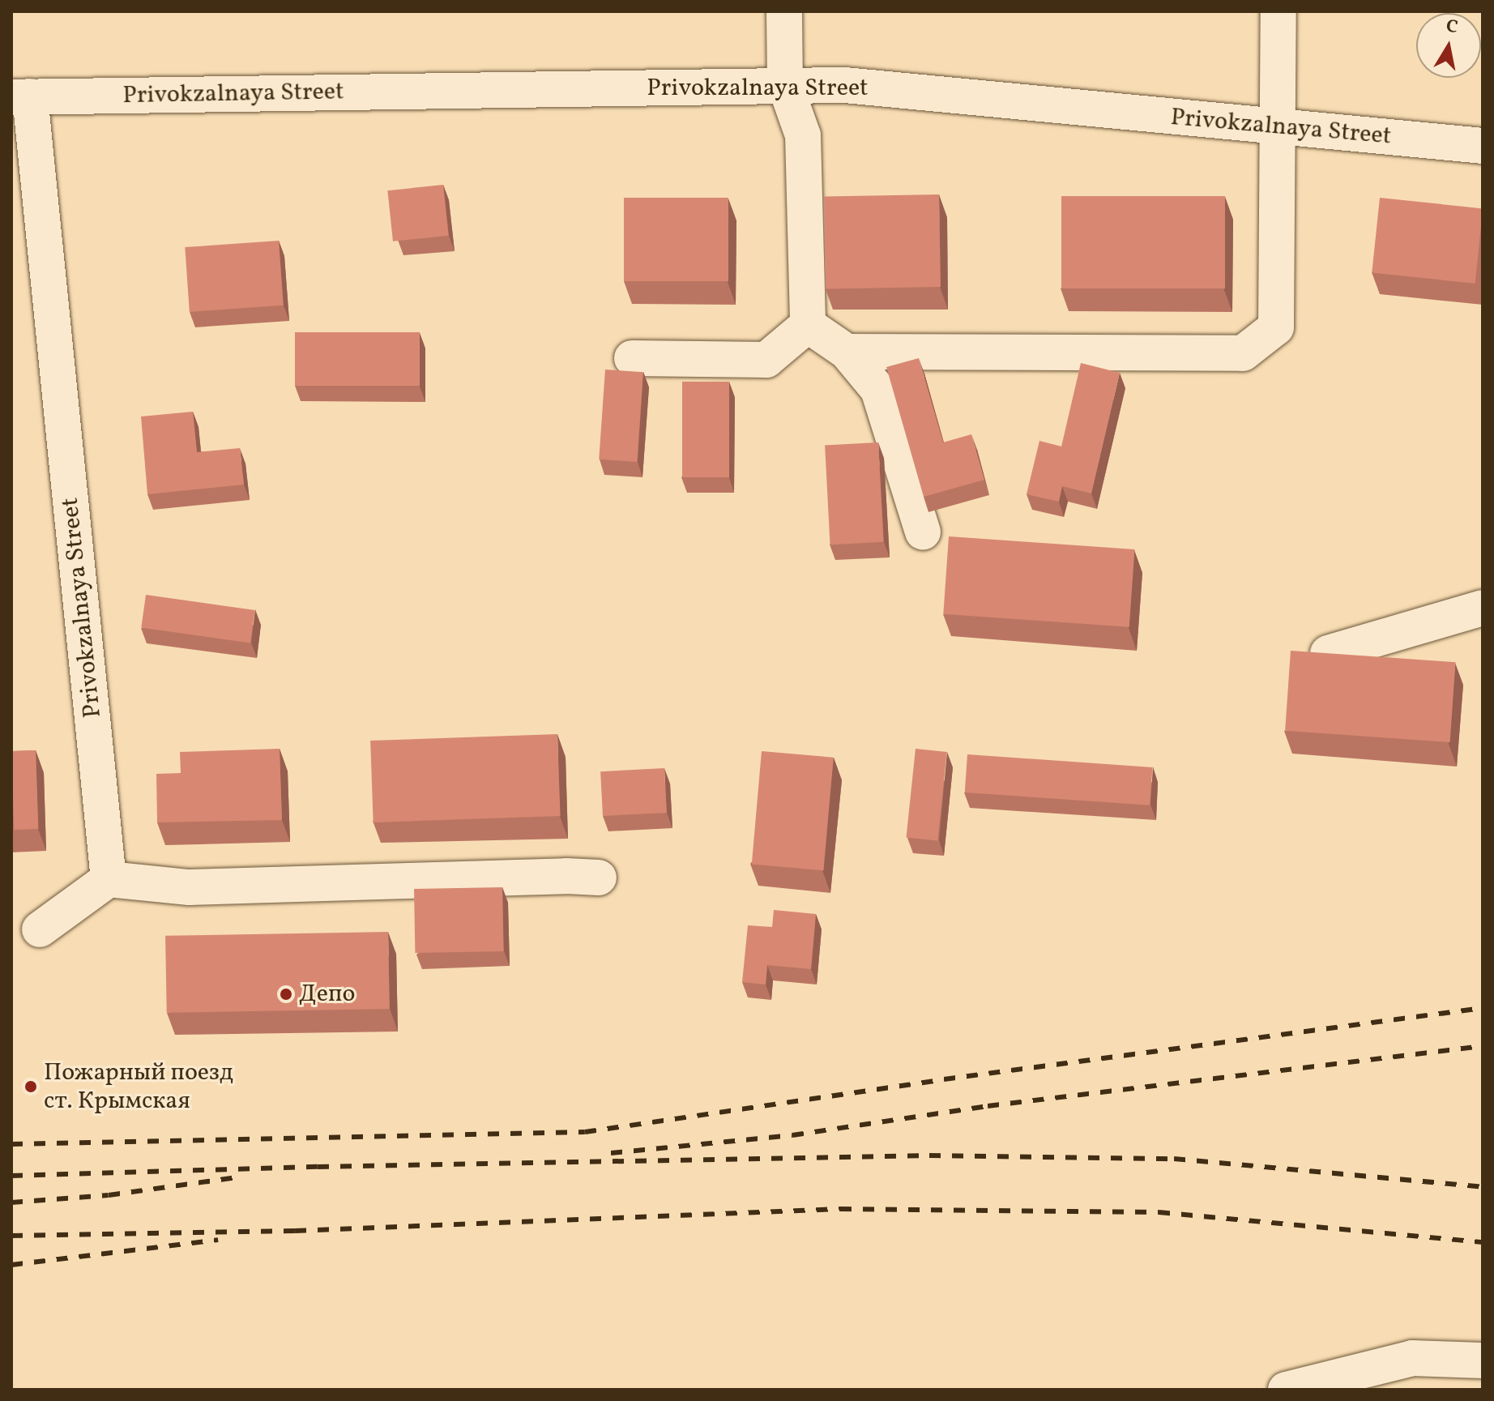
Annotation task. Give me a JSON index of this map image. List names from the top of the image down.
{
  "streets": {
    "street": ["Privokzalnaya Street"]
  },
  "places": ["Депо", "Пожарный поезд ст. Крымская"],
  "north": "top"
}
